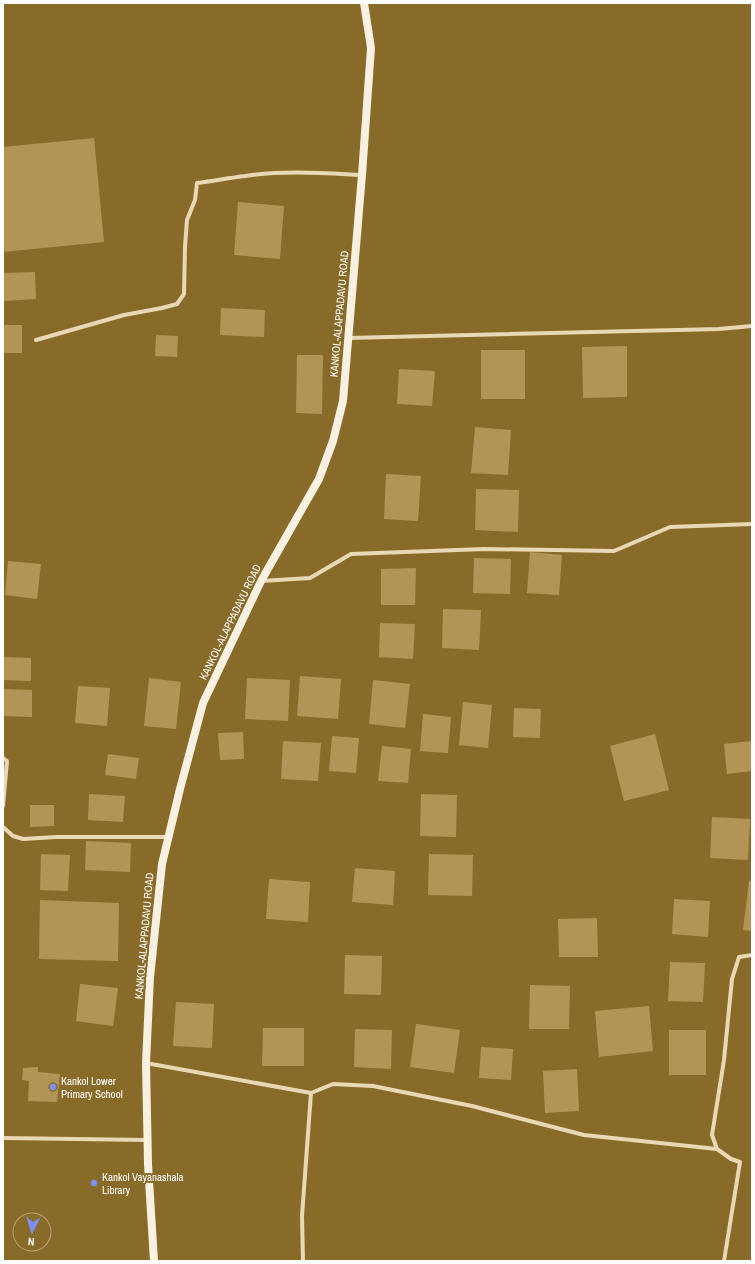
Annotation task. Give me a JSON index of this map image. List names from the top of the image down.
{
  "streets": {
    "main road": ["KANKOL-ALAPPADAVU ROAD"]
  },
  "places": ["Kankol Lower Primary School", "Kankol Vayanashala Library"],
  "north": "bottom"
}
